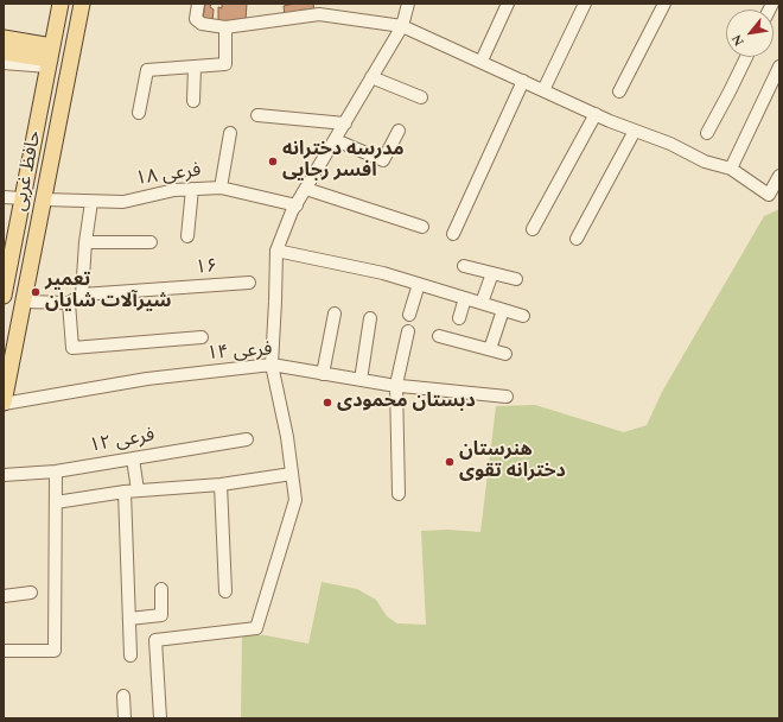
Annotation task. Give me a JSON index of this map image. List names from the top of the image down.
{
  "streets": {
    "main road": ["حافظ غربی"],
    "street": [
      "فرعی ۱۸",
      "۱۶",
      "فرعی ۱۴",
      "فرعی ۱۲"
    ]
  },
  "crossings": [
    ["حافظ غربی", "فرعی ۱۸"],
    ["حافظ غربی", "۱۶"],
    ["حافظ غربی", "فرعی ۱۴"]
  ],
  "places": [
    "مدرسه دخترانه افسر رجایی",
    "تعمیر شیرآلات شایان",
    "دبستان محمودی",
    "هنرستان دخترانه تقوی"
  ],
  "north": "bottom left"
}
